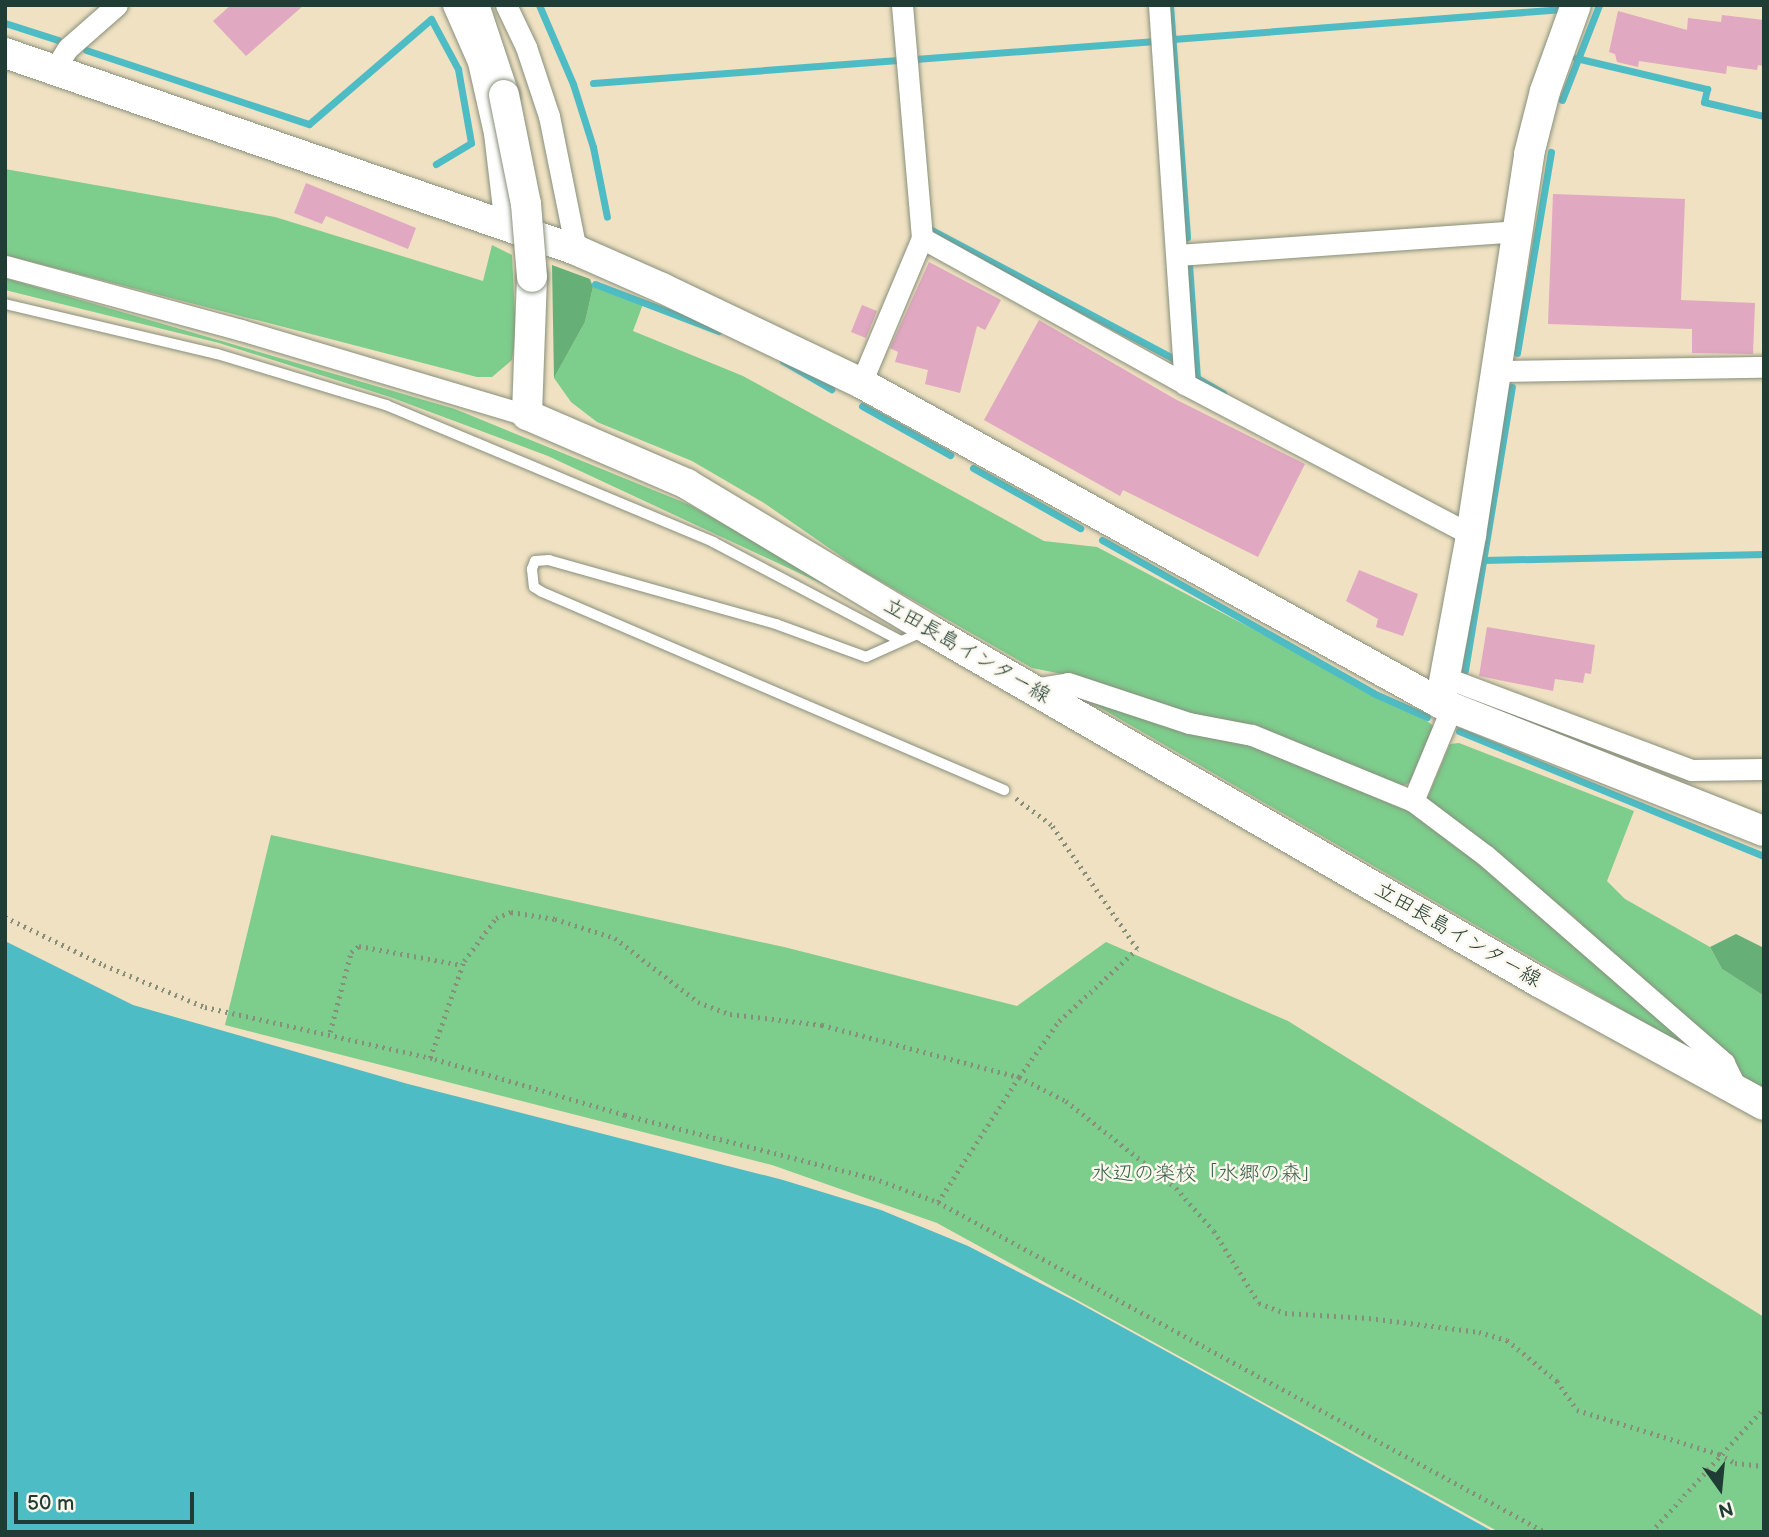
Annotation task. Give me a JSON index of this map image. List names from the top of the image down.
{
  "streets": {
    "street": ["立田長島インター線"]
  },
  "parks": ["水辺の楽校「水郷の森」"],
  "scale_bar": "50 m",
  "north": "bottom"
}
